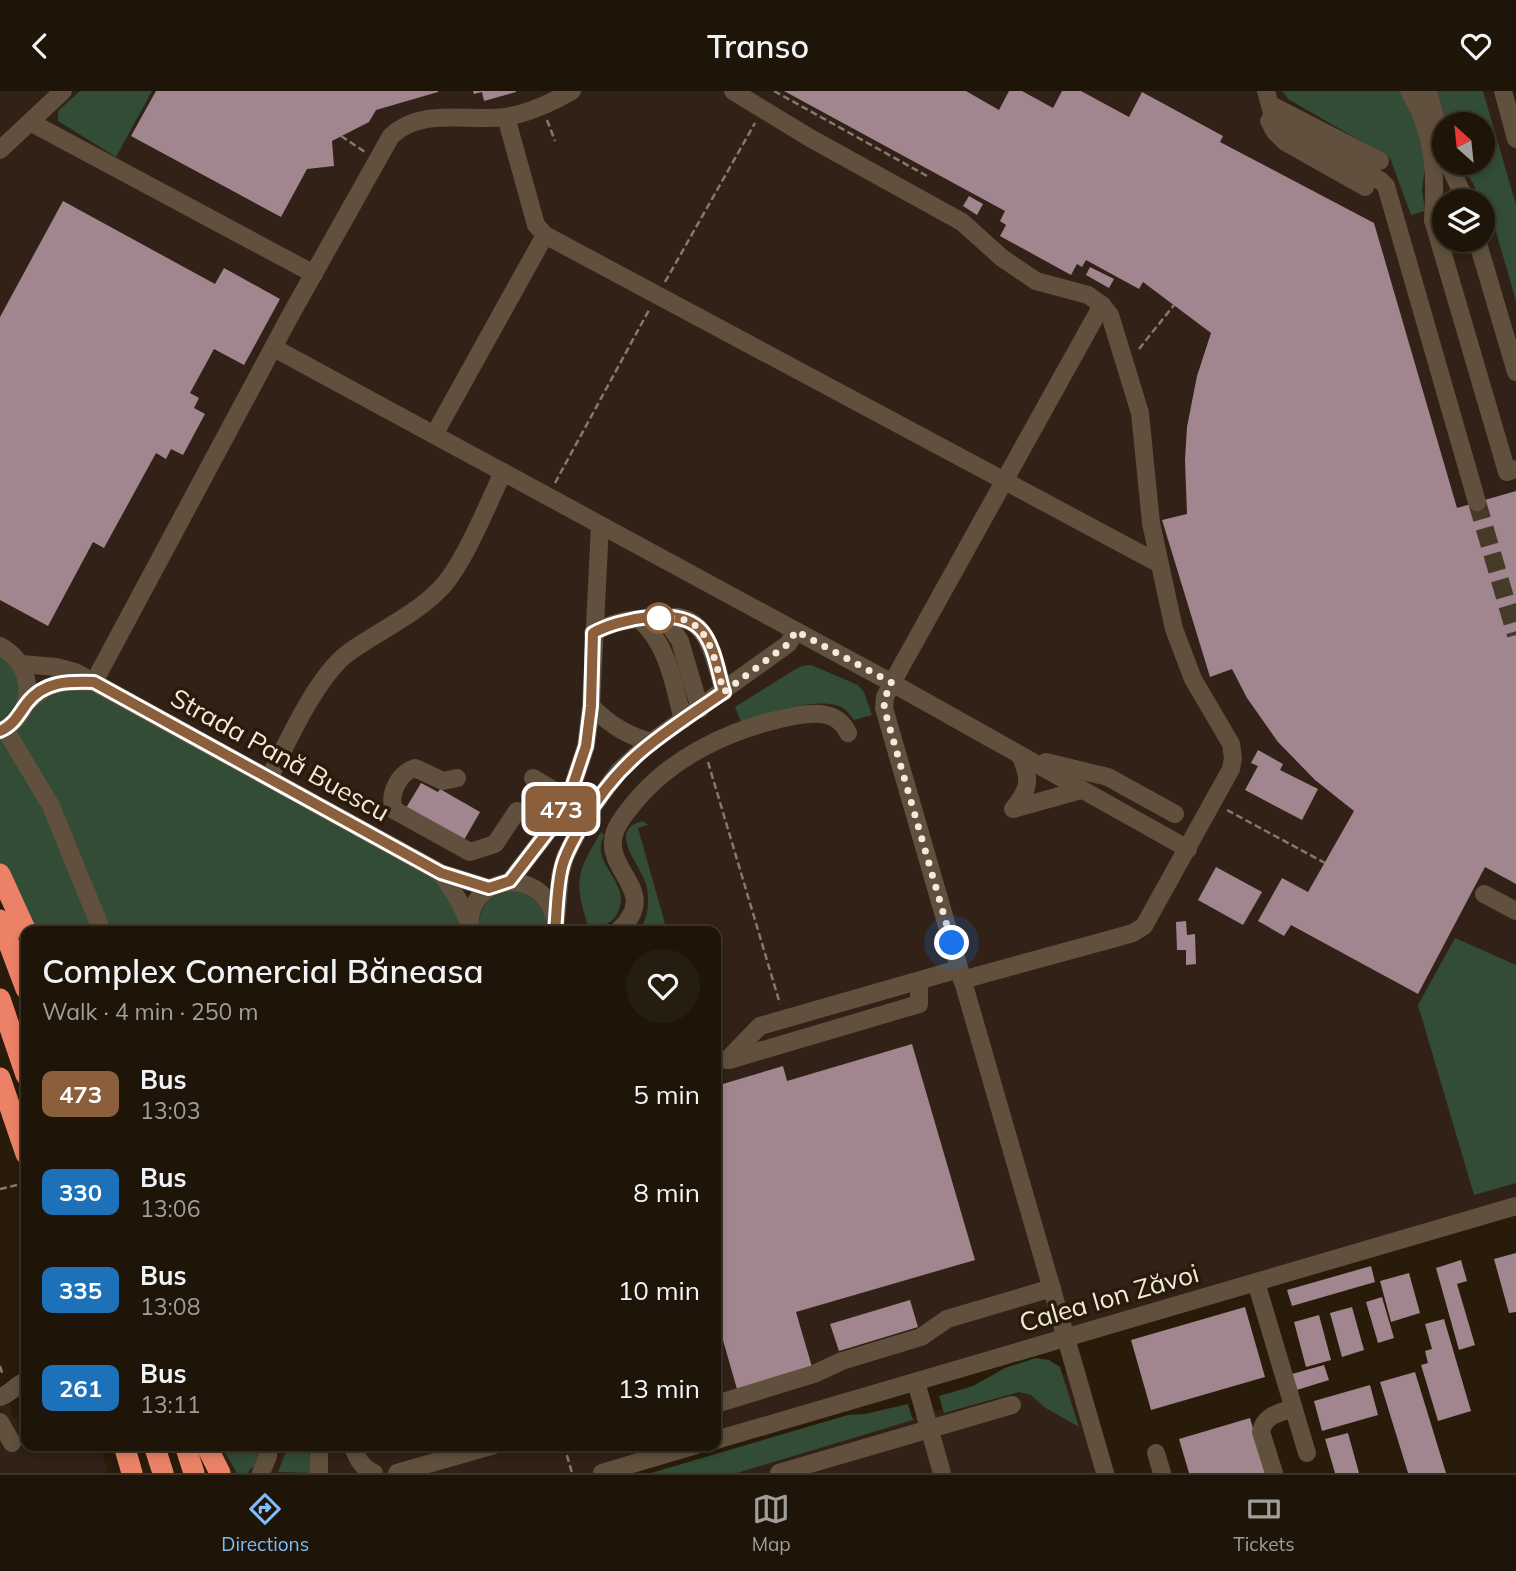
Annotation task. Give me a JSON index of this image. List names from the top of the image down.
{
  "streets": {
    "street": ["Strada Pană Buescu", "Calea Ion Zăvoi"]
  },
  "lines": ["bus line 473"],
  "north": "top left",
  "page": {
    "header": "Transo",
    "on_map": "473",
    "heading": ["Complex Comercial Băneasa", "Walk · 4 min · 250 m"],
    "list": [
      {
        "mark": "473",
        "name": "Bus",
        "note": "13:03",
        "value": "5 min"
      },
      {
        "mark": "330",
        "name": "Bus",
        "note": "13:06",
        "value": "8 min"
      },
      {
        "mark": "335",
        "name": "Bus",
        "note": "13:08",
        "value": "10 min"
      },
      {
        "mark": "261",
        "name": "Bus",
        "note": "13:11",
        "value": "13 min"
      }
    ],
    "tabs": ["Directions", "Map", "Tickets"]
  }
}
